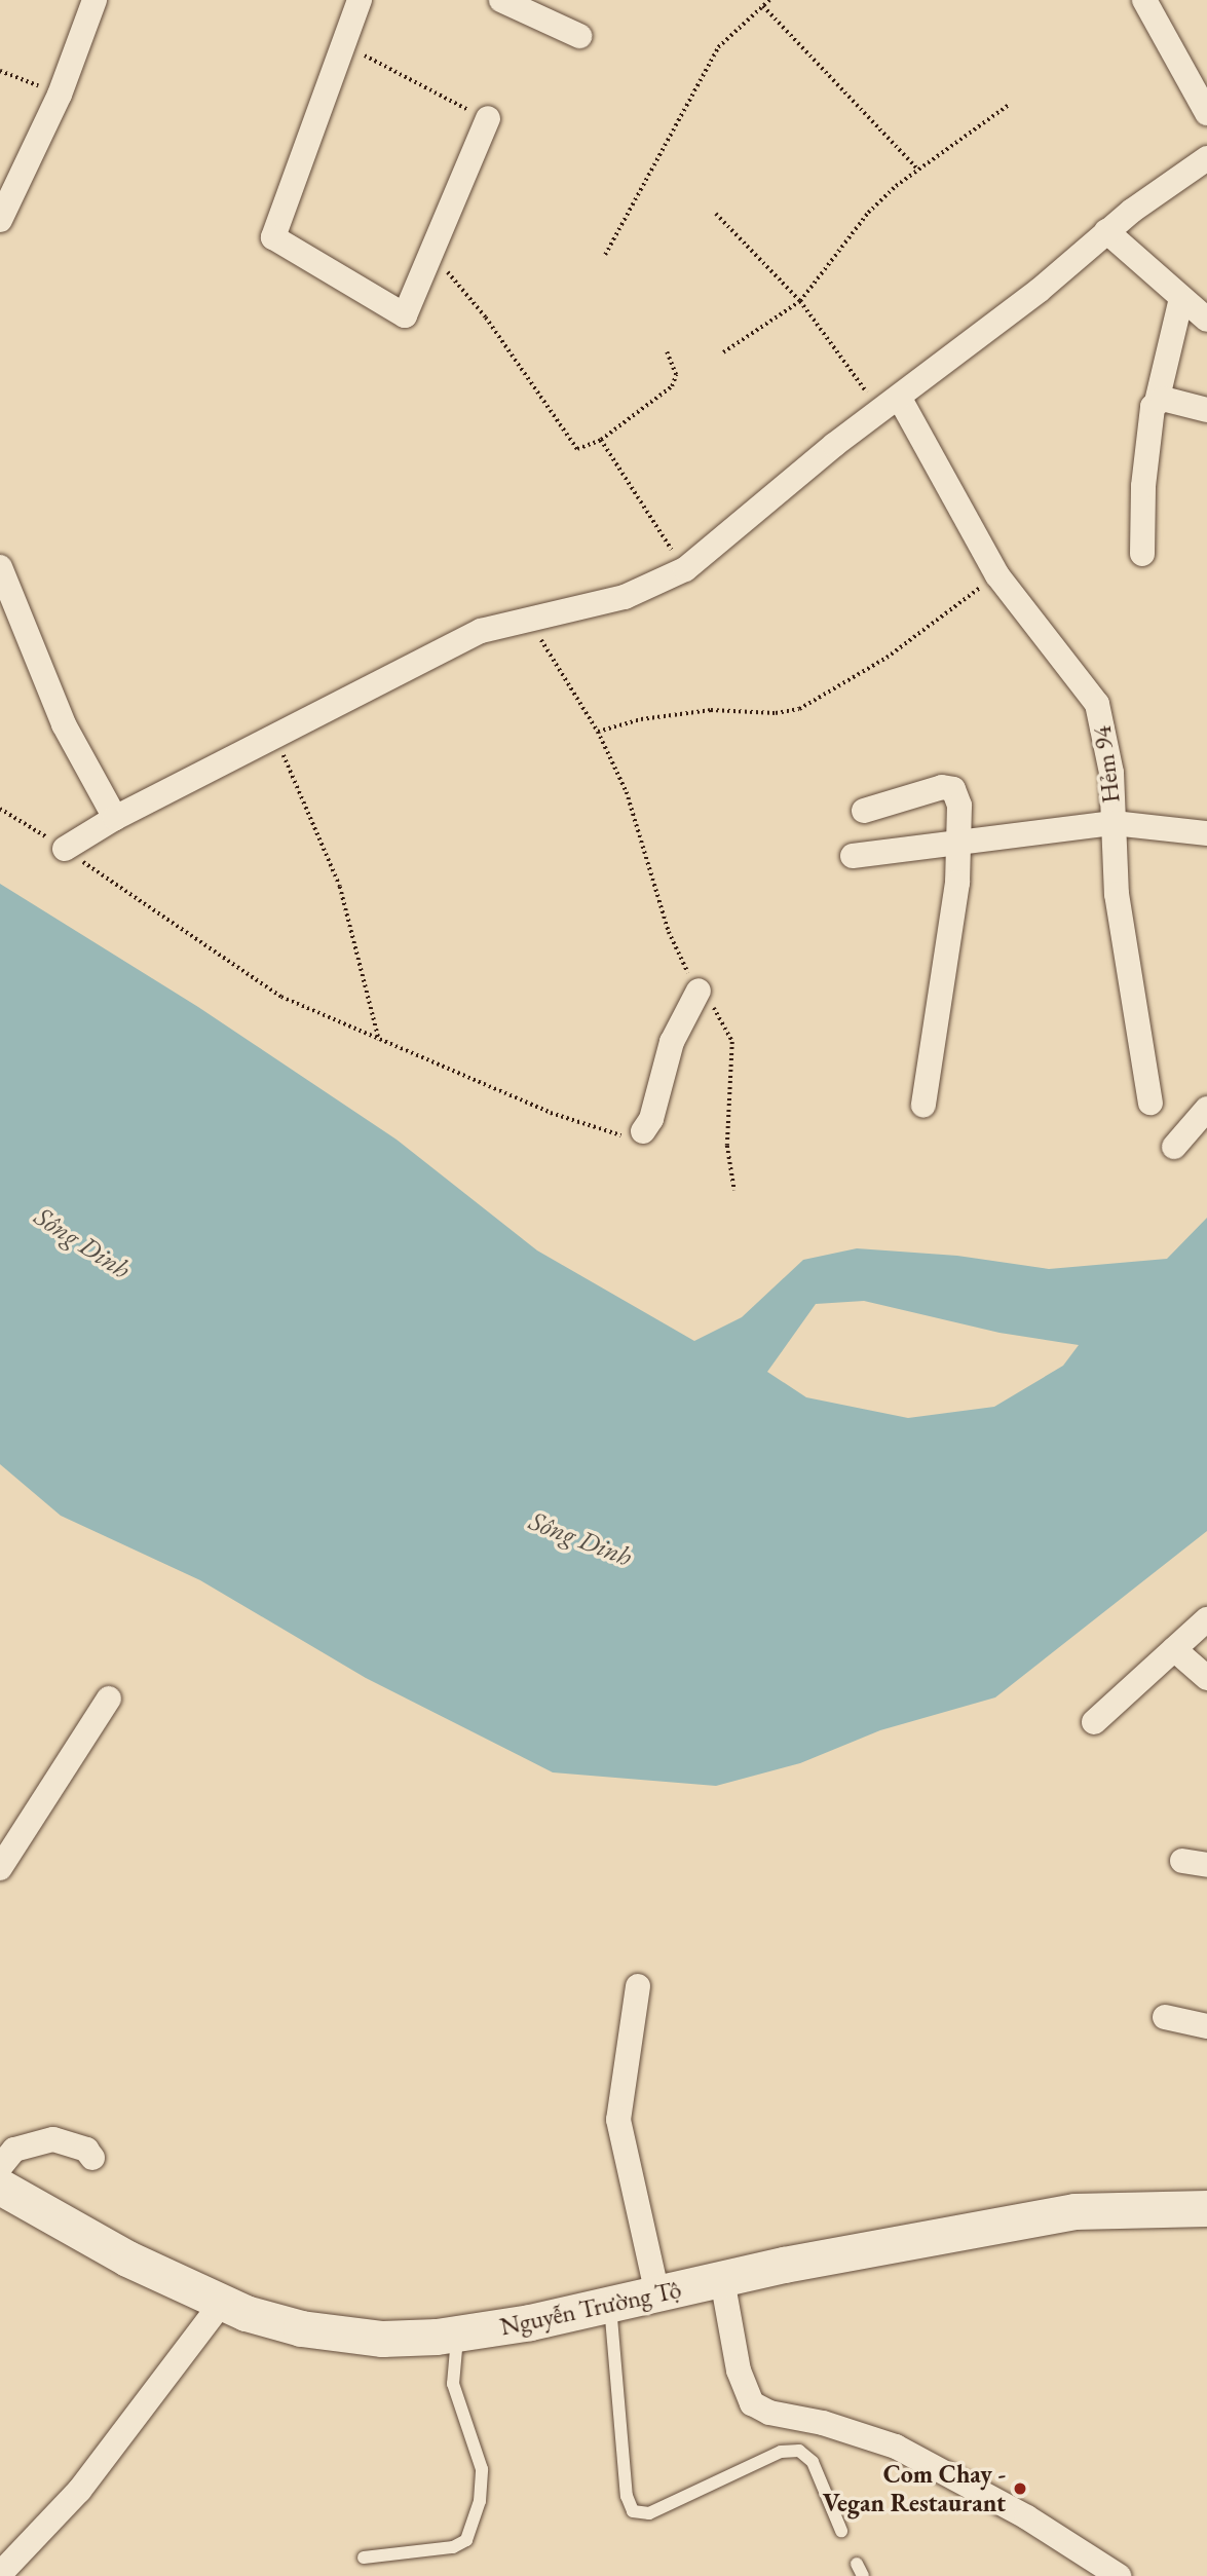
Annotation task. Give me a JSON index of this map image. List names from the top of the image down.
{
  "streets": {
    "street": ["Hẻm 94", "Nguyễn Trường Tộ"]
  },
  "water": ["Sông Dinh"],
  "places": ["Com Chay - Vegan Restaurant"]
}
